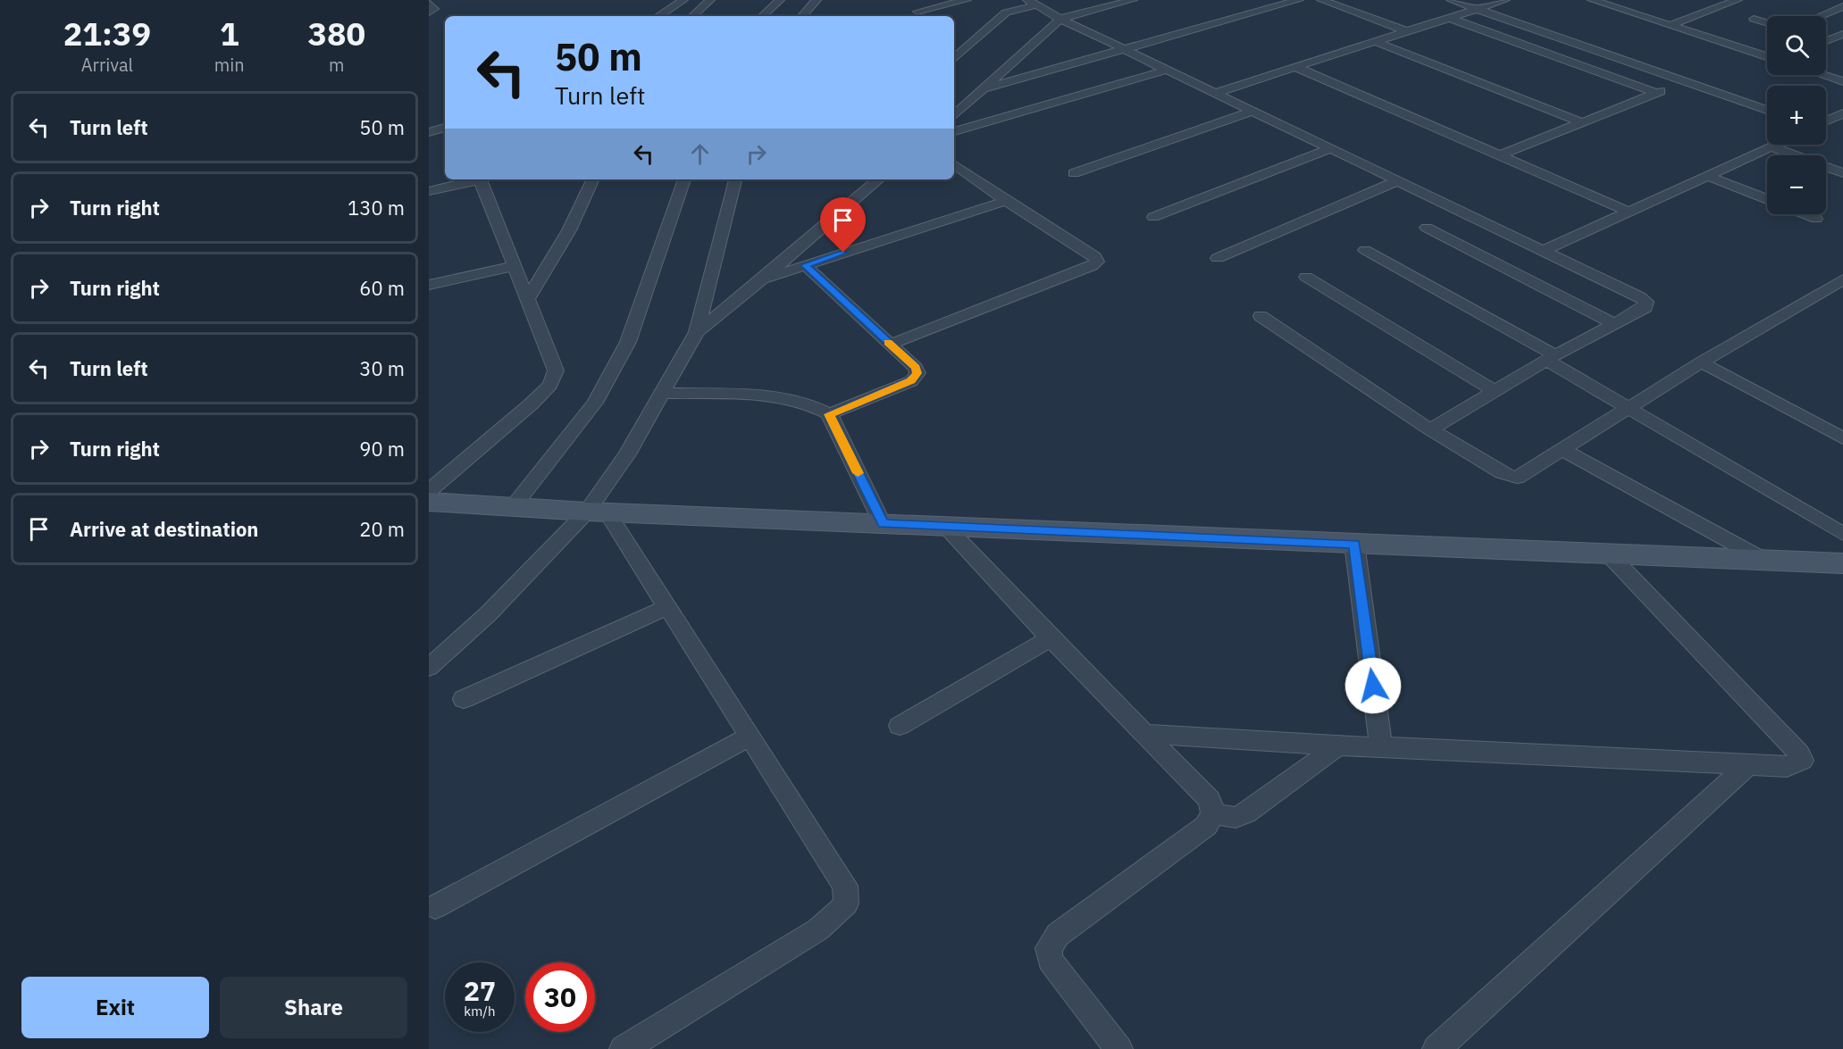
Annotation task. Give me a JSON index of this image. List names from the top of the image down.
{
  "page": {
    "eta": [
      "21:39",
      "Arrival",
      "1",
      "min",
      "380",
      "m"
    ],
    "map_buttons": ["+", "−"],
    "turn": ["50 m", "Turn left"],
    "list": [
      {
        "name": "Turn left",
        "value": "50 m"
      },
      {
        "name": "Turn right",
        "value": "130 m"
      },
      {
        "name": "Turn right",
        "value": "60 m"
      },
      {
        "name": "Turn left",
        "value": "30 m"
      },
      {
        "name": "Turn right",
        "value": "90 m"
      },
      {
        "name": "Arrive at destination",
        "value": "20 m"
      }
    ],
    "speed": "27 km/h",
    "limit": "30",
    "buttons": ["Exit", "Share"]
  }
}
